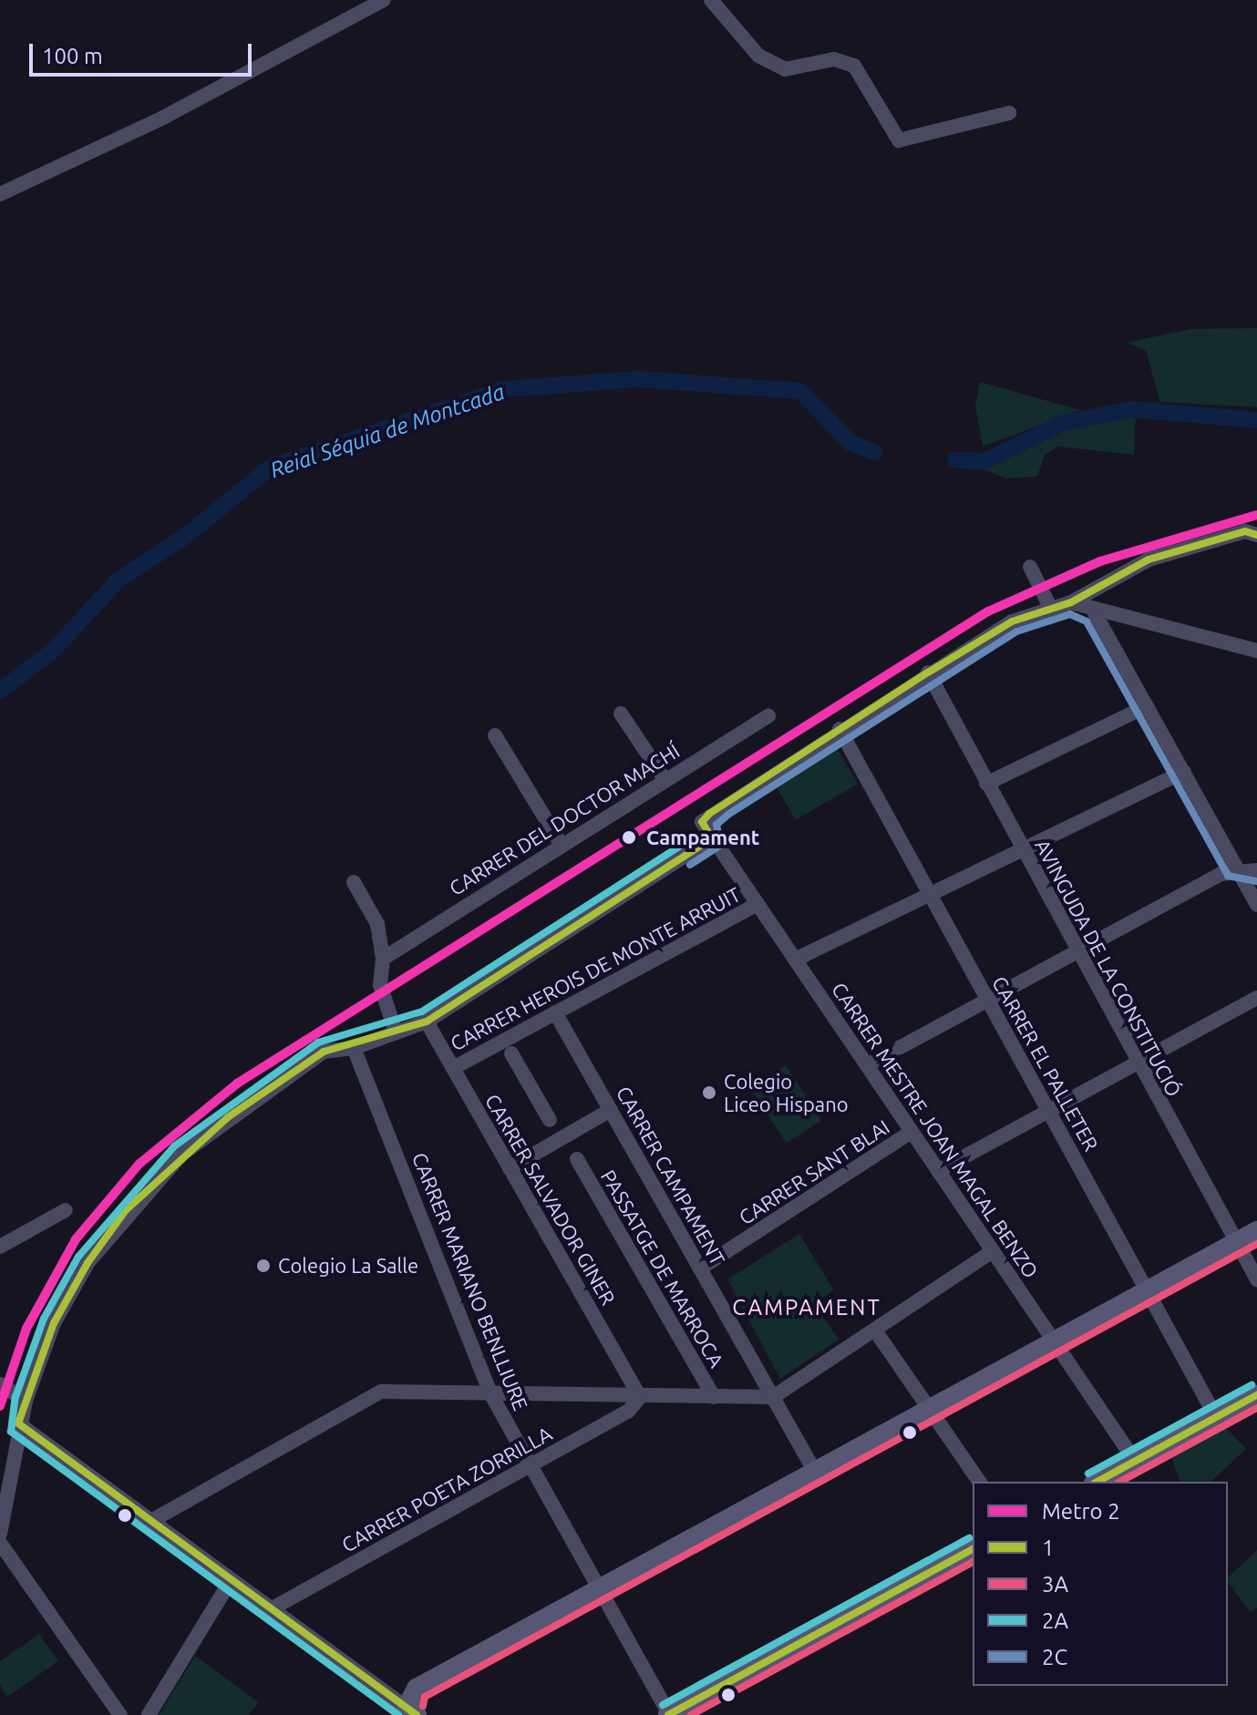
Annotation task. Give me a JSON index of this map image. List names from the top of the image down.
{
  "streets": {
    "street": [
      "CARRER DEL DOCTOR MACHÍ",
      "AVINGUDA DE LA CONSTITUCIÓ",
      "CARRER HEROIS DE MONTE ARRUIT",
      "CARRER EL PALLETER",
      "CARRER MESTRE JOAN MAGAL BENZO",
      "CARRER SANT BLAI",
      "CARRER CAMPAMENT",
      "CARRER SALVADOR GINER",
      "PASSATGE DE MARROCA",
      "CARRER MARIANO BENLLIURE",
      "CARRER POETA ZORRILLA"
    ]
  },
  "crossings": [
    ["CARRER HEROIS DE MONTE ARRUIT", "CARRER MESTRE JOAN MAGAL BENZO"],
    ["CARRER HEROIS DE MONTE ARRUIT", "CARRER CAMPAMENT"],
    ["CARRER HEROIS DE MONTE ARRUIT", "CARRER SALVADOR GINER"],
    ["CARRER HEROIS DE MONTE ARRUIT", "PASSATGE DE MARROCA"],
    ["CARRER EL PALLETER", "CARRER MESTRE JOAN MAGAL BENZO"],
    ["CARRER MESTRE JOAN MAGAL BENZO", "CARRER SANT BLAI"],
    ["CARRER SANT BLAI", "CARRER CAMPAMENT"],
    ["CARRER SALVADOR GINER", "CARRER POETA ZORRILLA"],
    ["CARRER MARIANO BENLLIURE", "CARRER POETA ZORRILLA"]
  ],
  "districts": ["CAMPAMENT"],
  "water": ["Reial Séquia de Montcada"],
  "places": ["Campament", "Colegio Liceo Hispano", "Colegio La Salle"],
  "lines": [
    "metro line 2",
    "transit line 1",
    "transit line 2C",
    "transit line 2A",
    "transit line 3A"
  ],
  "legend": [
    "Metro 2",
    "1",
    "3A",
    "2A",
    "2C"
  ],
  "scale_bar": "100 m"
}
